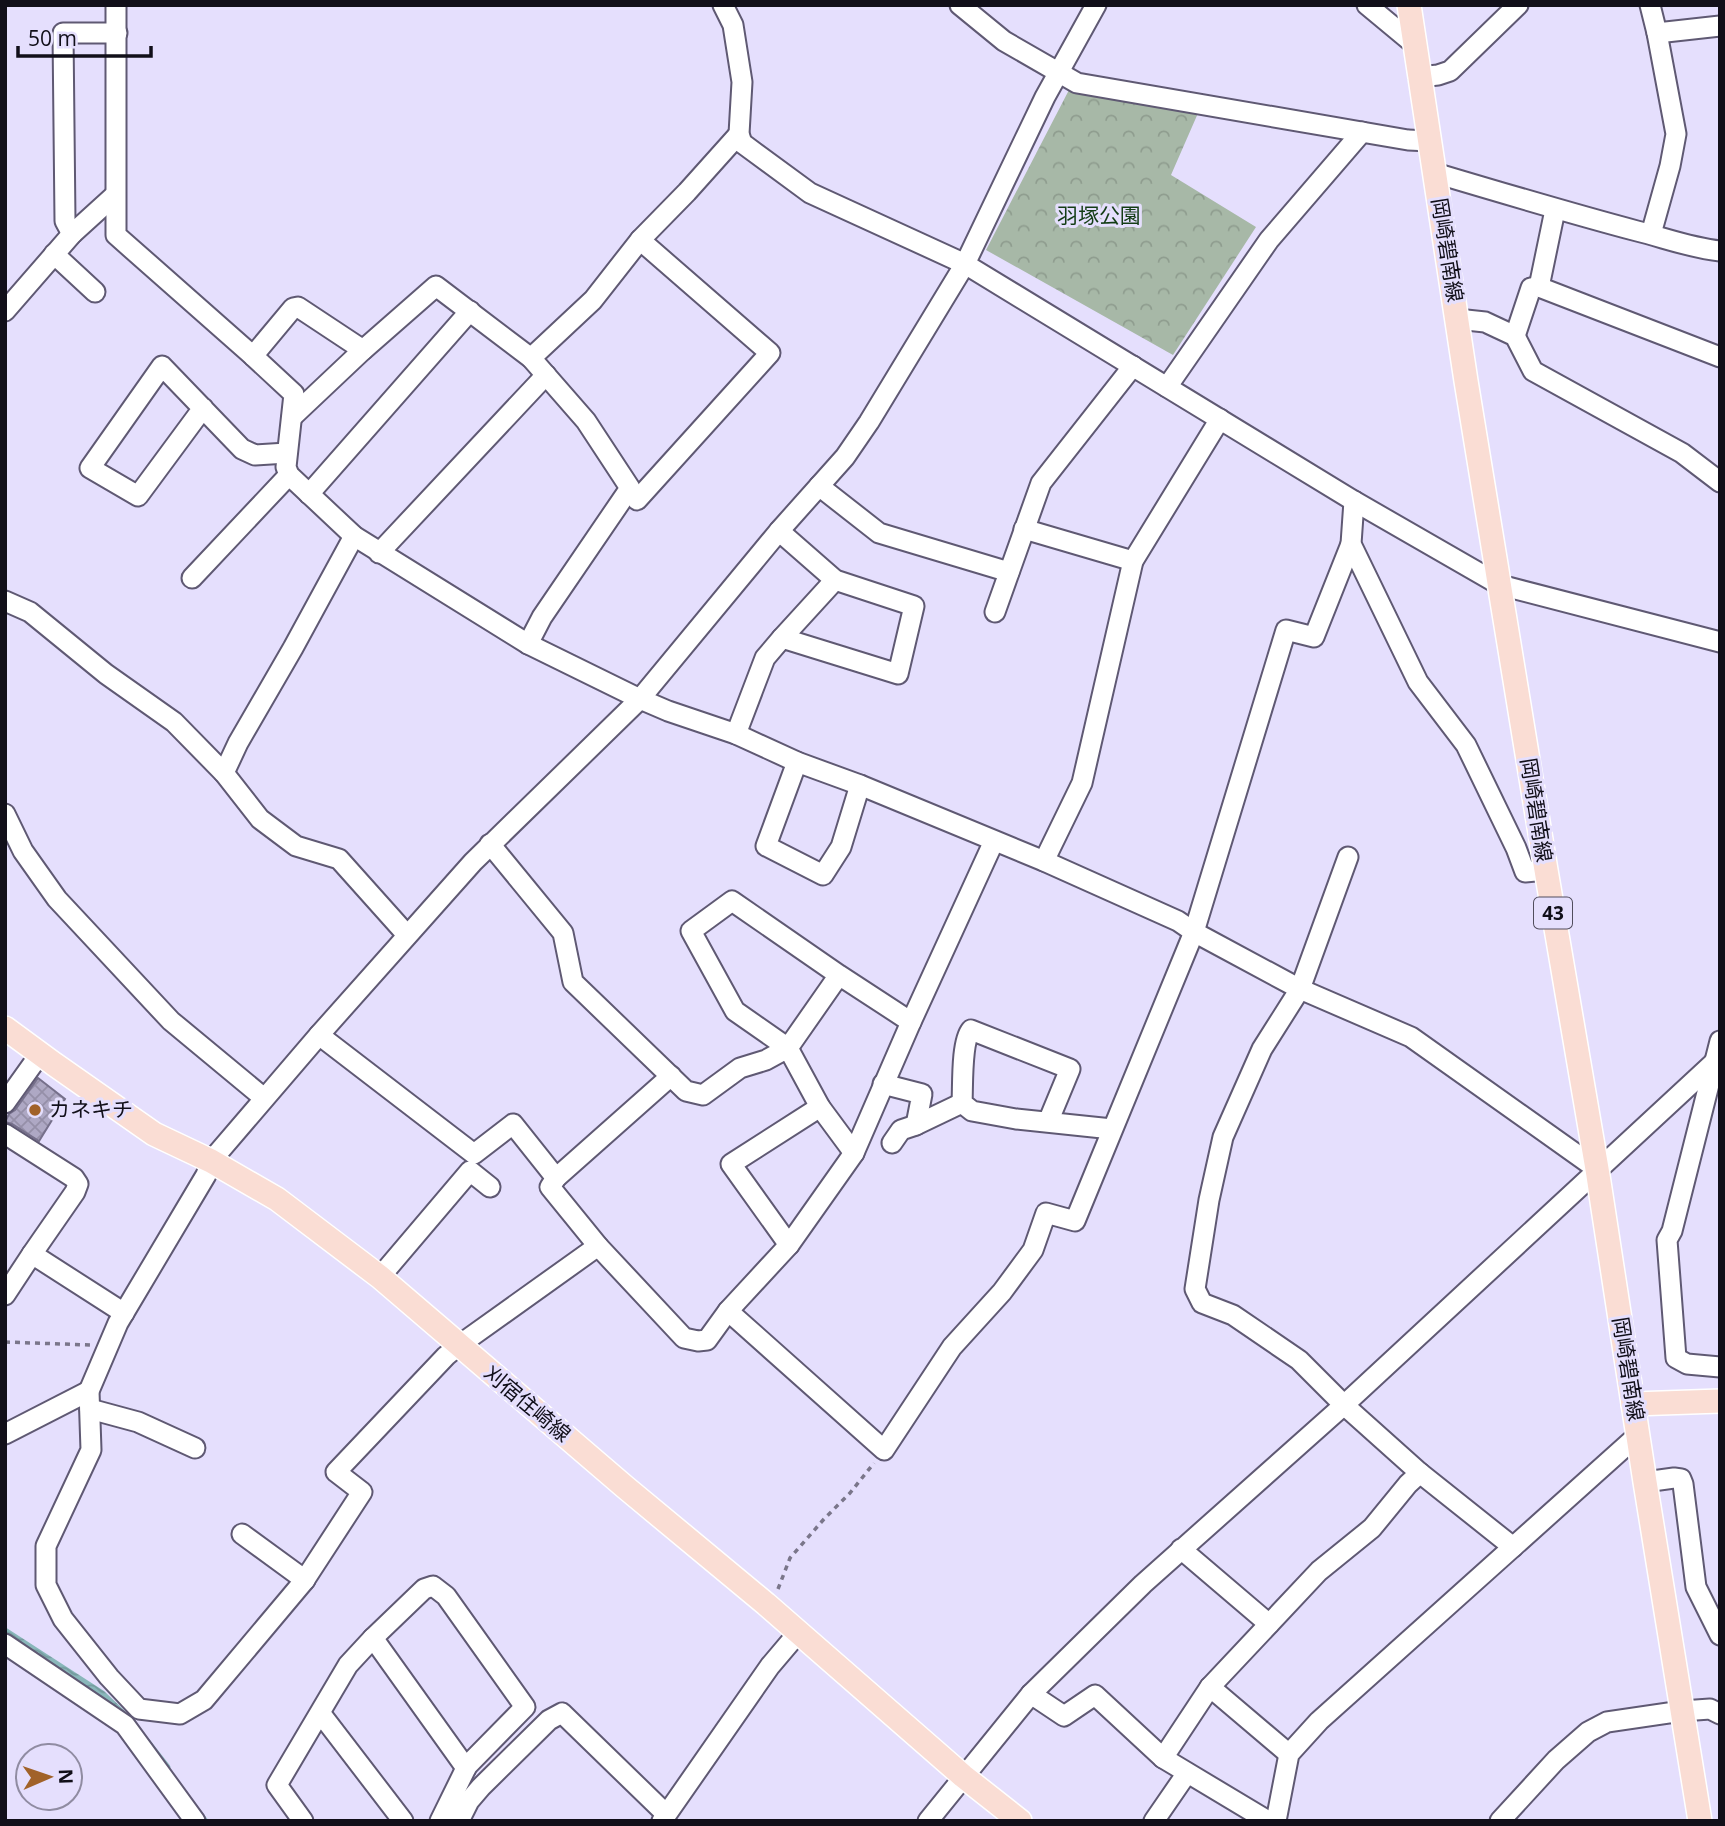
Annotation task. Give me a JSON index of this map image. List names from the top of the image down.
{
  "streets": {
    "main road": ["岡崎碧南線", "43", "刈宿住崎線"]
  },
  "parks": ["羽塚公園"],
  "places": ["カネキチ"],
  "scale_bar": "50 m",
  "north": "right"
}
